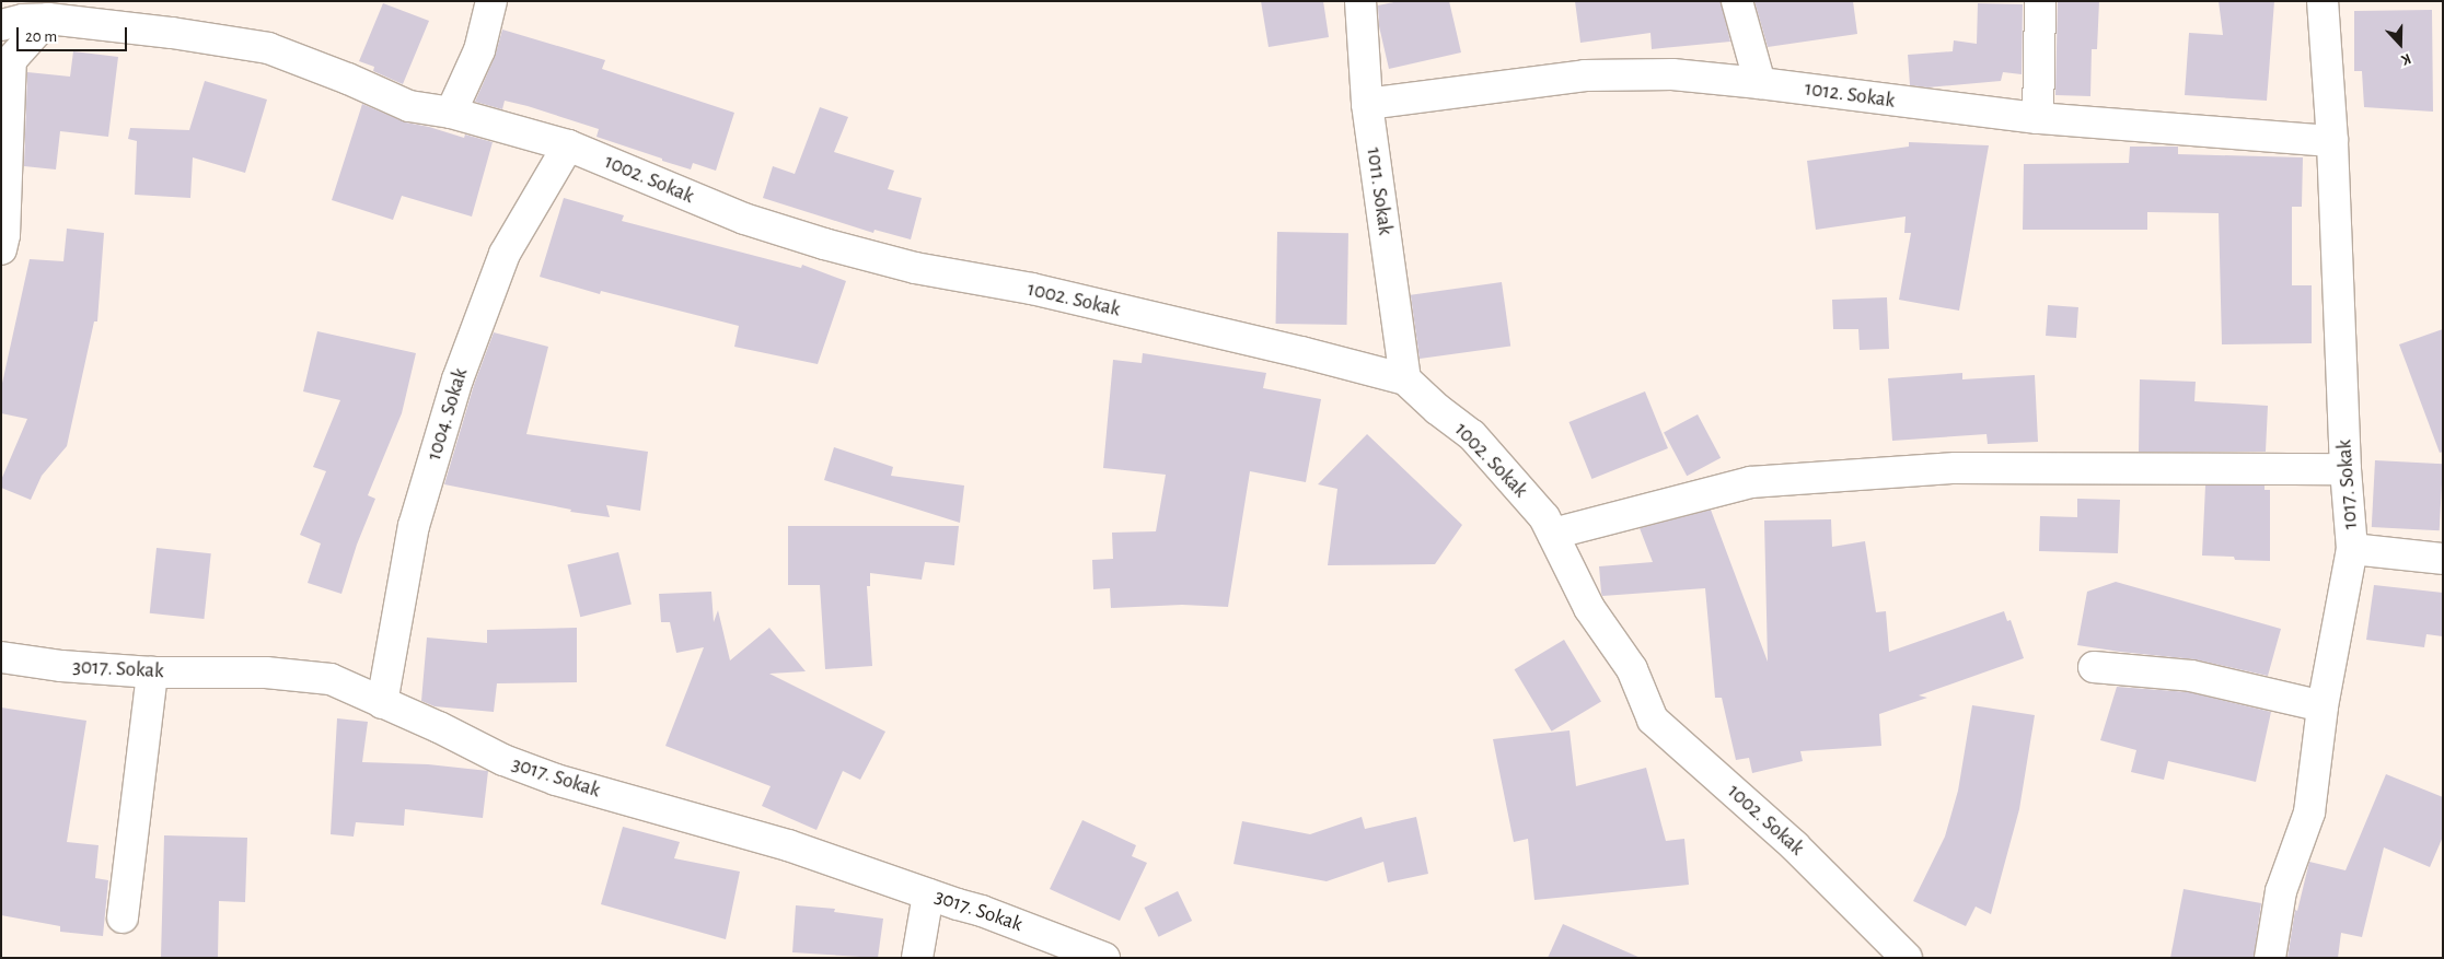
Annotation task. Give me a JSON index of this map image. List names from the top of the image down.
{
  "streets": {
    "street": [
      "1012. Sokak",
      "1002. Sokak",
      "1011. Sokak",
      "1004. Sokak",
      "1017. Sokak",
      "3017. Sokak"
    ]
  },
  "crossings": [
    ["1012. Sokak", "1011. Sokak"],
    ["1012. Sokak", "1017. Sokak"],
    ["1002. Sokak", "1011. Sokak"],
    ["1002. Sokak", "1004. Sokak"],
    ["1004. Sokak", "3017. Sokak"]
  ],
  "scale_bar": "20 m",
  "north": "bottom"
}
